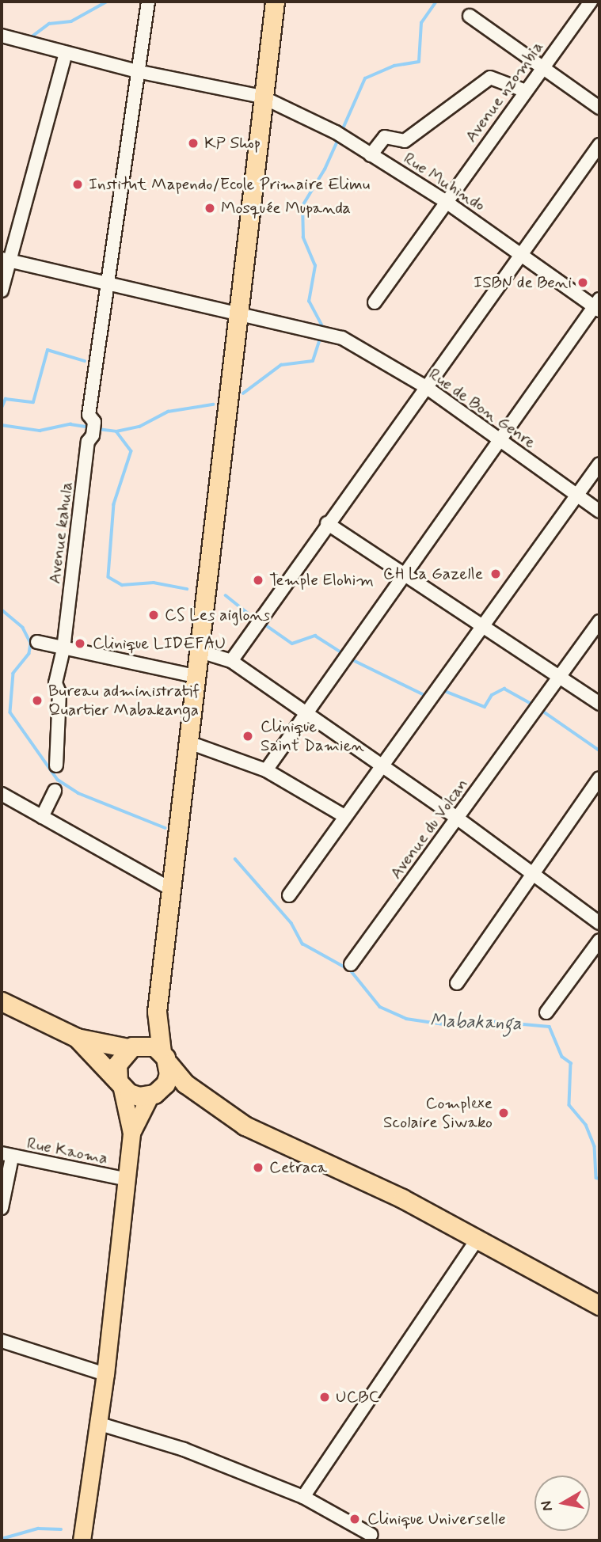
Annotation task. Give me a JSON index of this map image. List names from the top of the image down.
{
  "streets": {
    "street": [
      "Avenue nzombia",
      "Rue Muhindo",
      "Rue de Bon Genre",
      "Avenue kahula",
      "Avenue du Volcan",
      "Rue Kaoma"
    ]
  },
  "crossings": [
    ["Avenue nzombia", "Rue Muhindo"],
    ["Rue Muhindo", "Avenue kahula"],
    ["Rue de Bon Genre", "Avenue kahula"]
  ],
  "water": ["Mabakanga"],
  "places": [
    "KP Shop",
    "Institut Mapendo/Ecole Primaire Elimu",
    "Mosquée Mupanda",
    "ISBN de Beni",
    "CH La Gazelle",
    "Temple Elohim",
    "CS Les aiglons",
    "Clinique LIDEFAU",
    "Bureau administratif Quartier Mabakanga",
    "Clinique Saint Damien",
    "Complexe Scolaire Siwako",
    "Cetraca",
    "UCBC",
    "Clinique Universelle"
  ],
  "north": "left"
}
